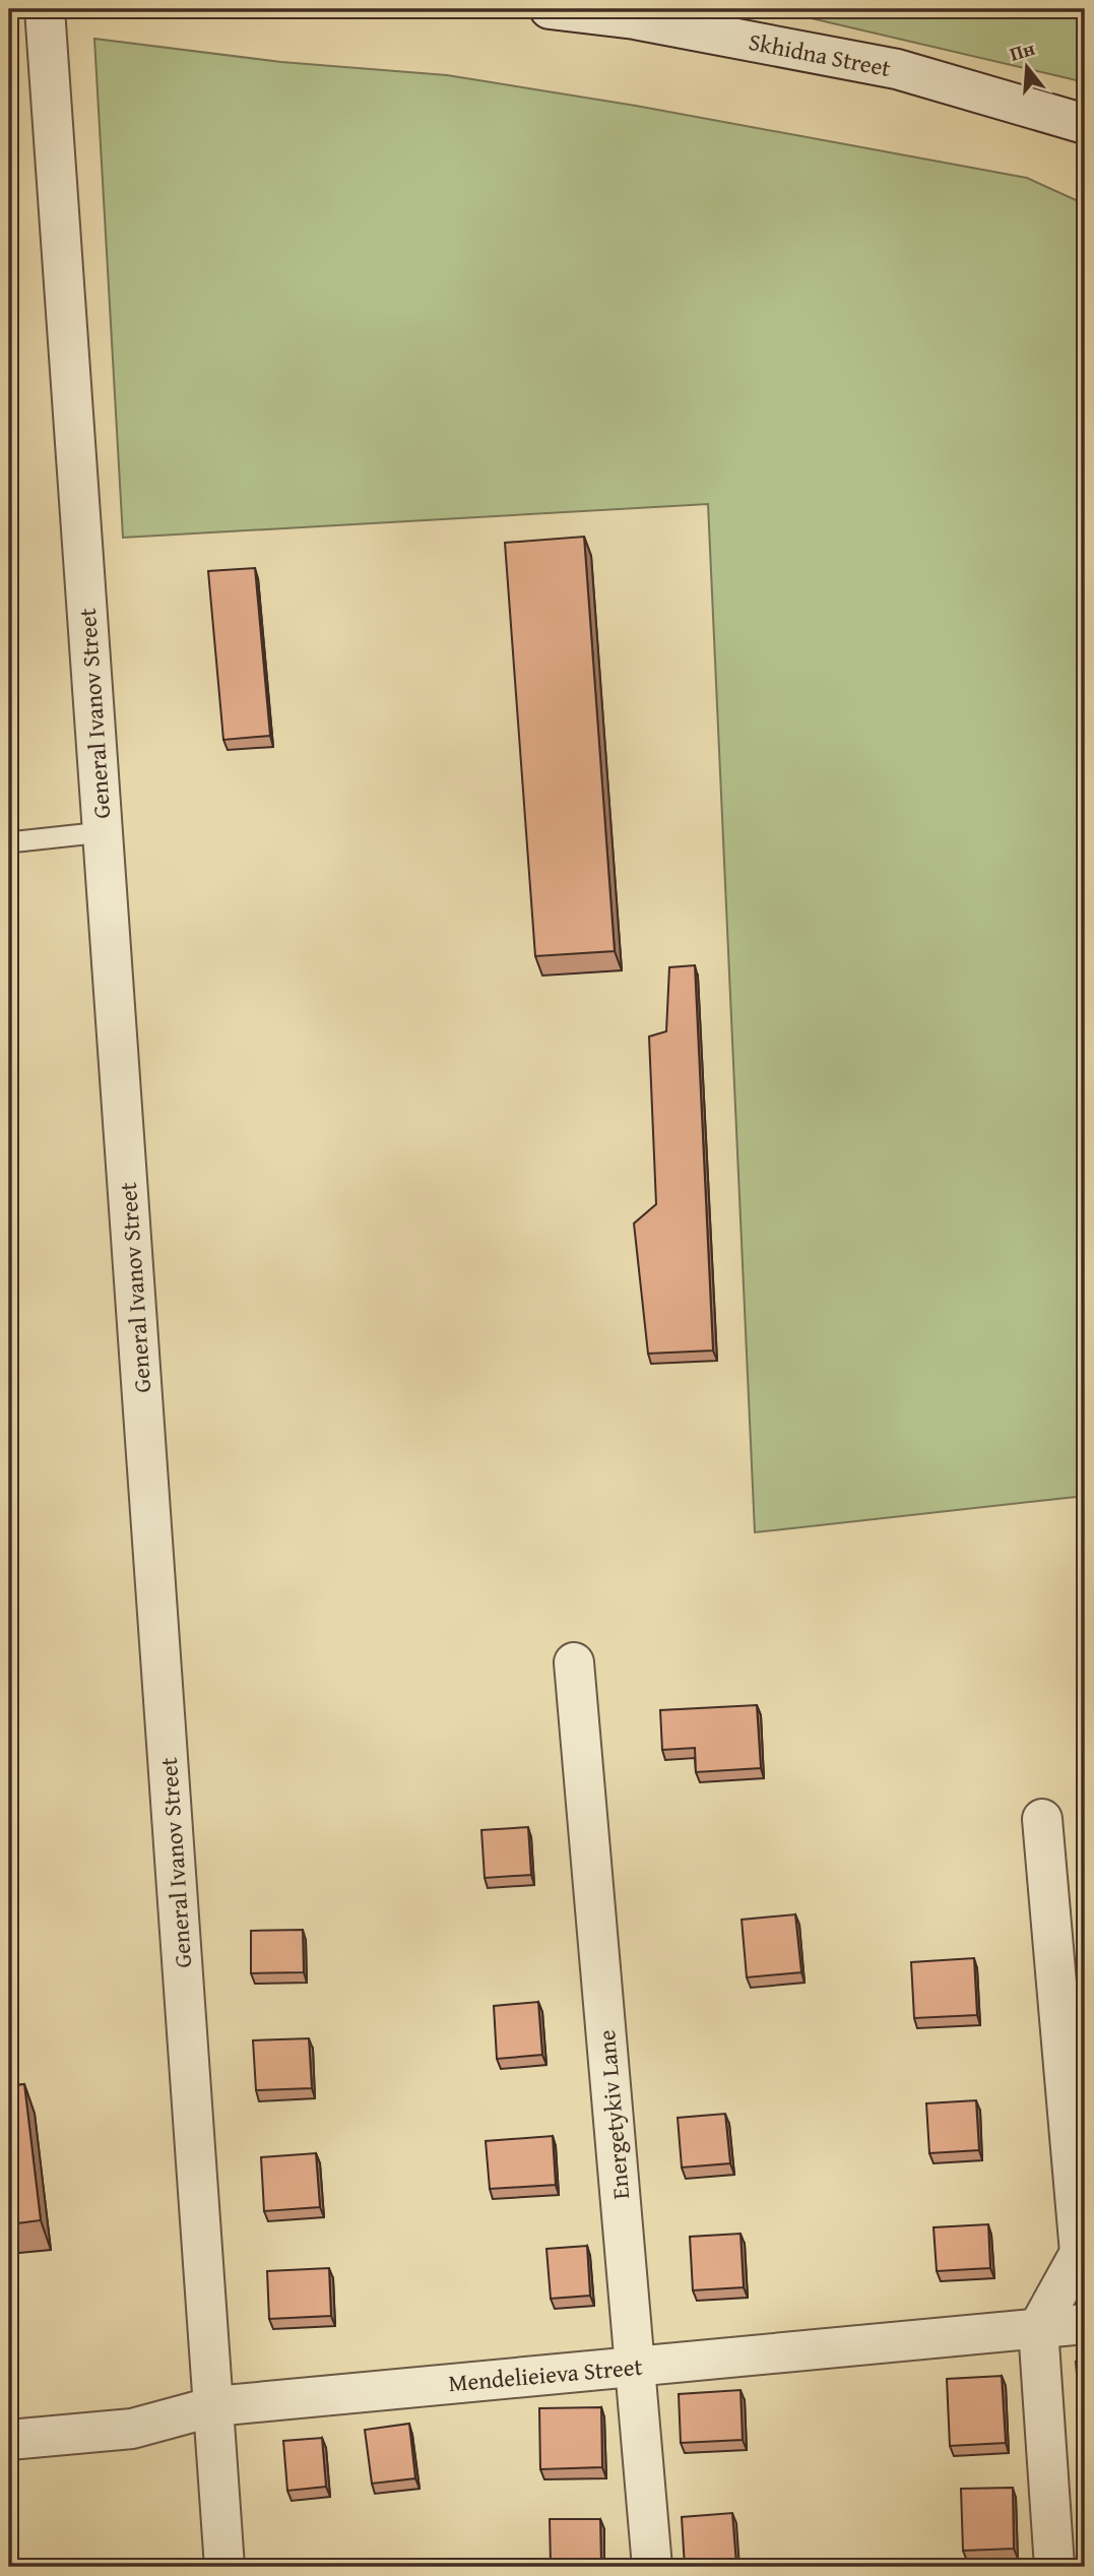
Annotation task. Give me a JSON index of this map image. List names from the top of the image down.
{
  "streets": {
    "street": [
      "Skhidna Street",
      "General Ivanov Street",
      "Energetykiv Lane",
      "Mendelieieva Street"
    ]
  },
  "crossings": [
    ["General Ivanov Street", "Mendelieieva Street"],
    ["Energetykiv Lane", "Mendelieieva Street"]
  ],
  "north": "top"
}
